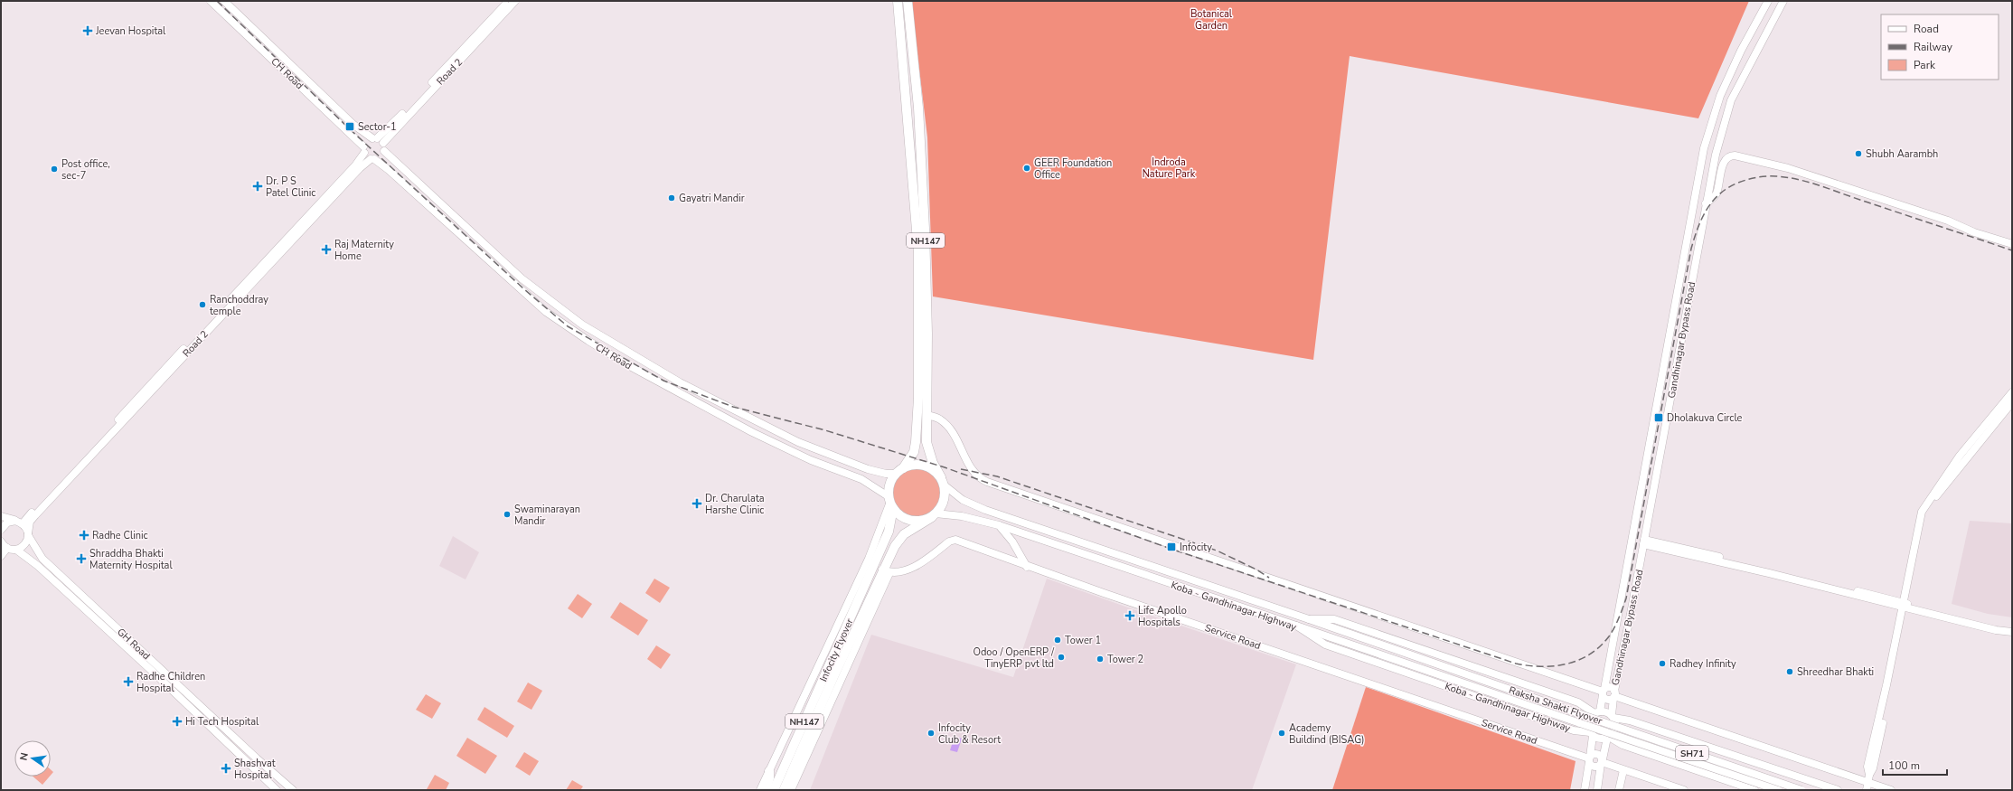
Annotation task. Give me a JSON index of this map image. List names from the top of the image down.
{
  "streets": {
    "highway": ["NH147", "Infocity Flyover"],
    "street": [
      "Road 2",
      "CH Road",
      "Gandhinagar Bypass Road",
      "Koba - Gandhinagar Highway",
      "Service Road",
      "GH Road",
      "Raksha Shakti Flyover",
      "SH71"
    ]
  },
  "crossings": [
    ["Road 2", "CH Road"],
    ["Road 2", "GH Road"],
    ["CH Road", "NH147"],
    ["CH Road", "Koba - Gandhinagar Highway"],
    ["CH Road", "Infocity Flyover"],
    ["NH147", "Koba - Gandhinagar Highway"],
    ["NH147", "Service Road"],
    ["NH147", "Infocity Flyover"],
    ["Gandhinagar Bypass Road", "Koba - Gandhinagar Highway"],
    ["Koba - Gandhinagar Highway", "Infocity Flyover"],
    ["Koba - Gandhinagar Highway", "Raksha Shakti Flyover"],
    ["Service Road", "Infocity Flyover"]
  ],
  "parks": ["Botanical Garden", "Indroda Nature Park"],
  "places": {
    "health": [
      "Jeevan Hospital",
      "Dr. P S Patel Clinic",
      "Raj Maternity Home",
      "Dr. Charulata Harshe Clinic",
      "Radhe Clinic",
      "Shraddha Bhakti Maternity Hospital",
      "Life Apollo Hospitals",
      "Radhe Children Hospital",
      "Hi Tech Hospital",
      "Shashvat Hospital"
    ],
    "transit": ["Sector-1", "Dholakuva Circle", "Infocity"],
    "other": [
      "Shubh Aarambh",
      "GEER Foundation Office",
      "Post office, sec-7",
      "Gayatri Mandir",
      "Ranchoddray temple",
      "Swaminarayan Mandir",
      "Tower 1",
      "Odoo / OpenERP / TinyERP pvt ltd",
      "Tower 2",
      "Radhey Infinity",
      "Shreedhar Bhakti",
      "Infocity Club & Resort",
      "Academy Buildind (BISAG)"
    ]
  },
  "legend": ["Road", "Railway", "Park"],
  "scale_bar": "100 m",
  "north": "left"
}
